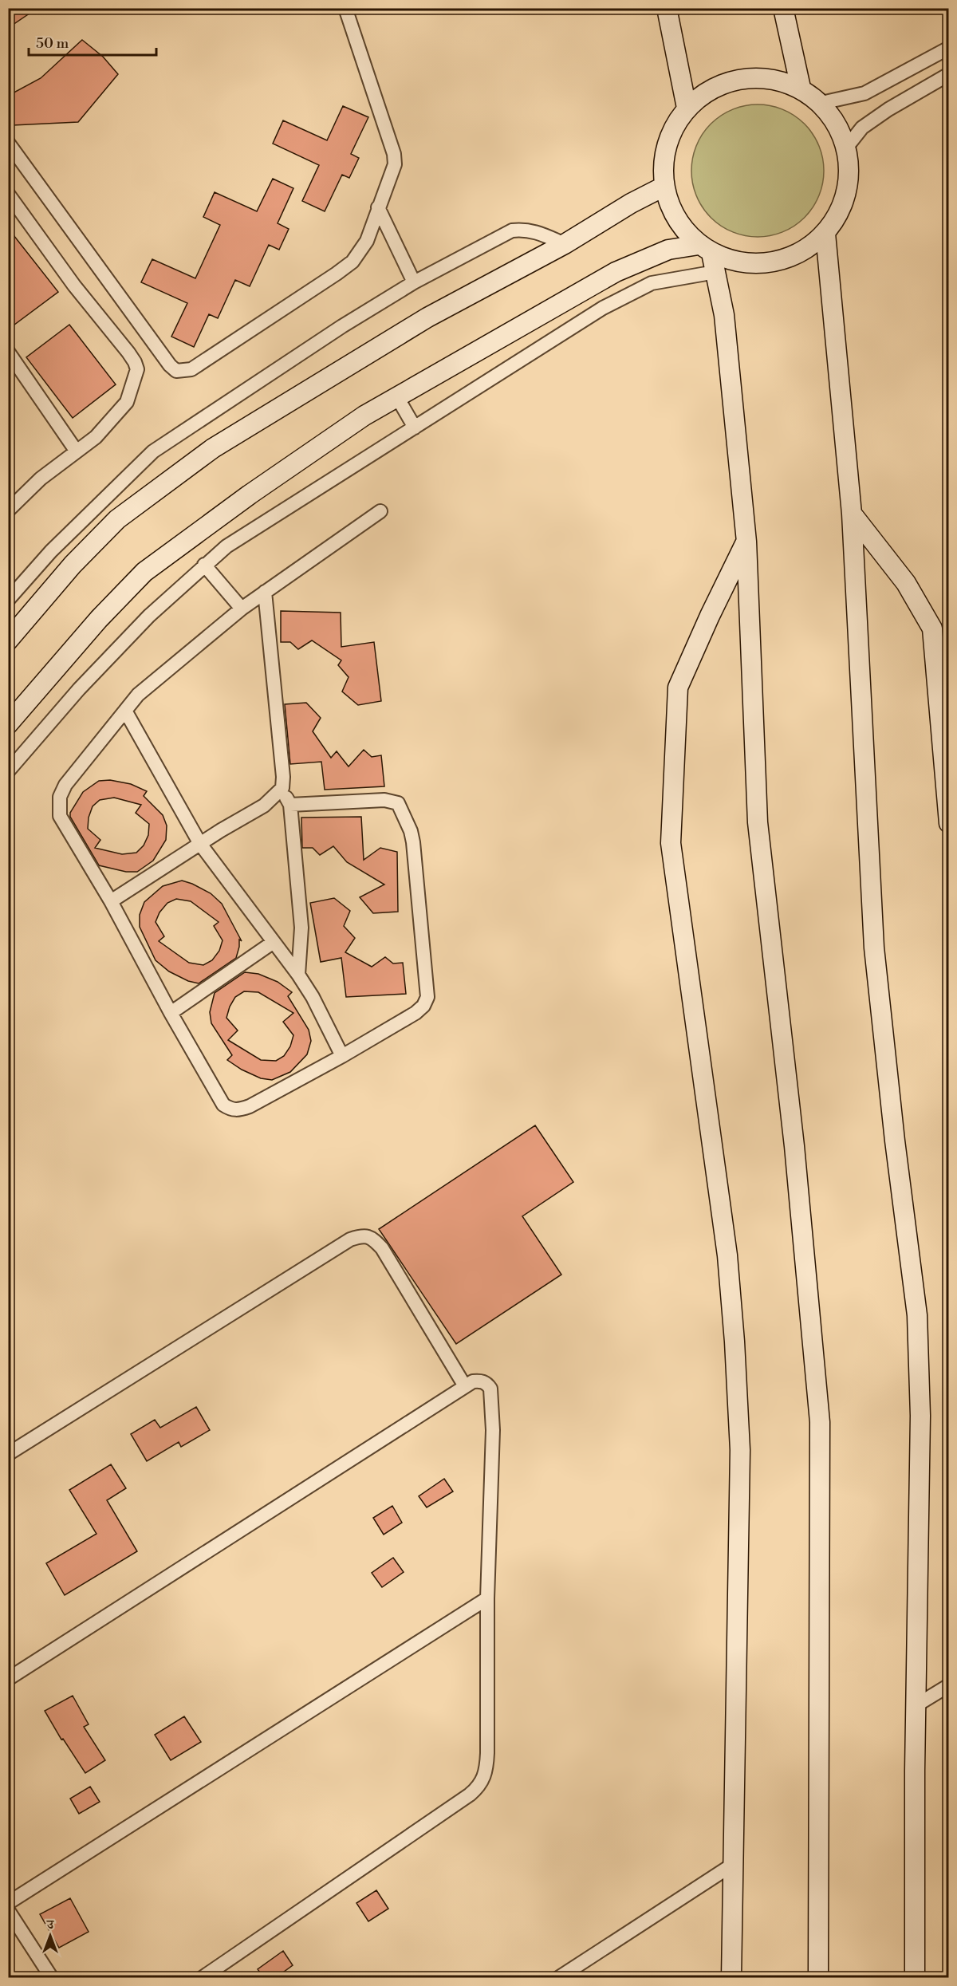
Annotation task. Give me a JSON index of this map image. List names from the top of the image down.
{
  "scale_bar": "50 m",
  "north": "top"
}
